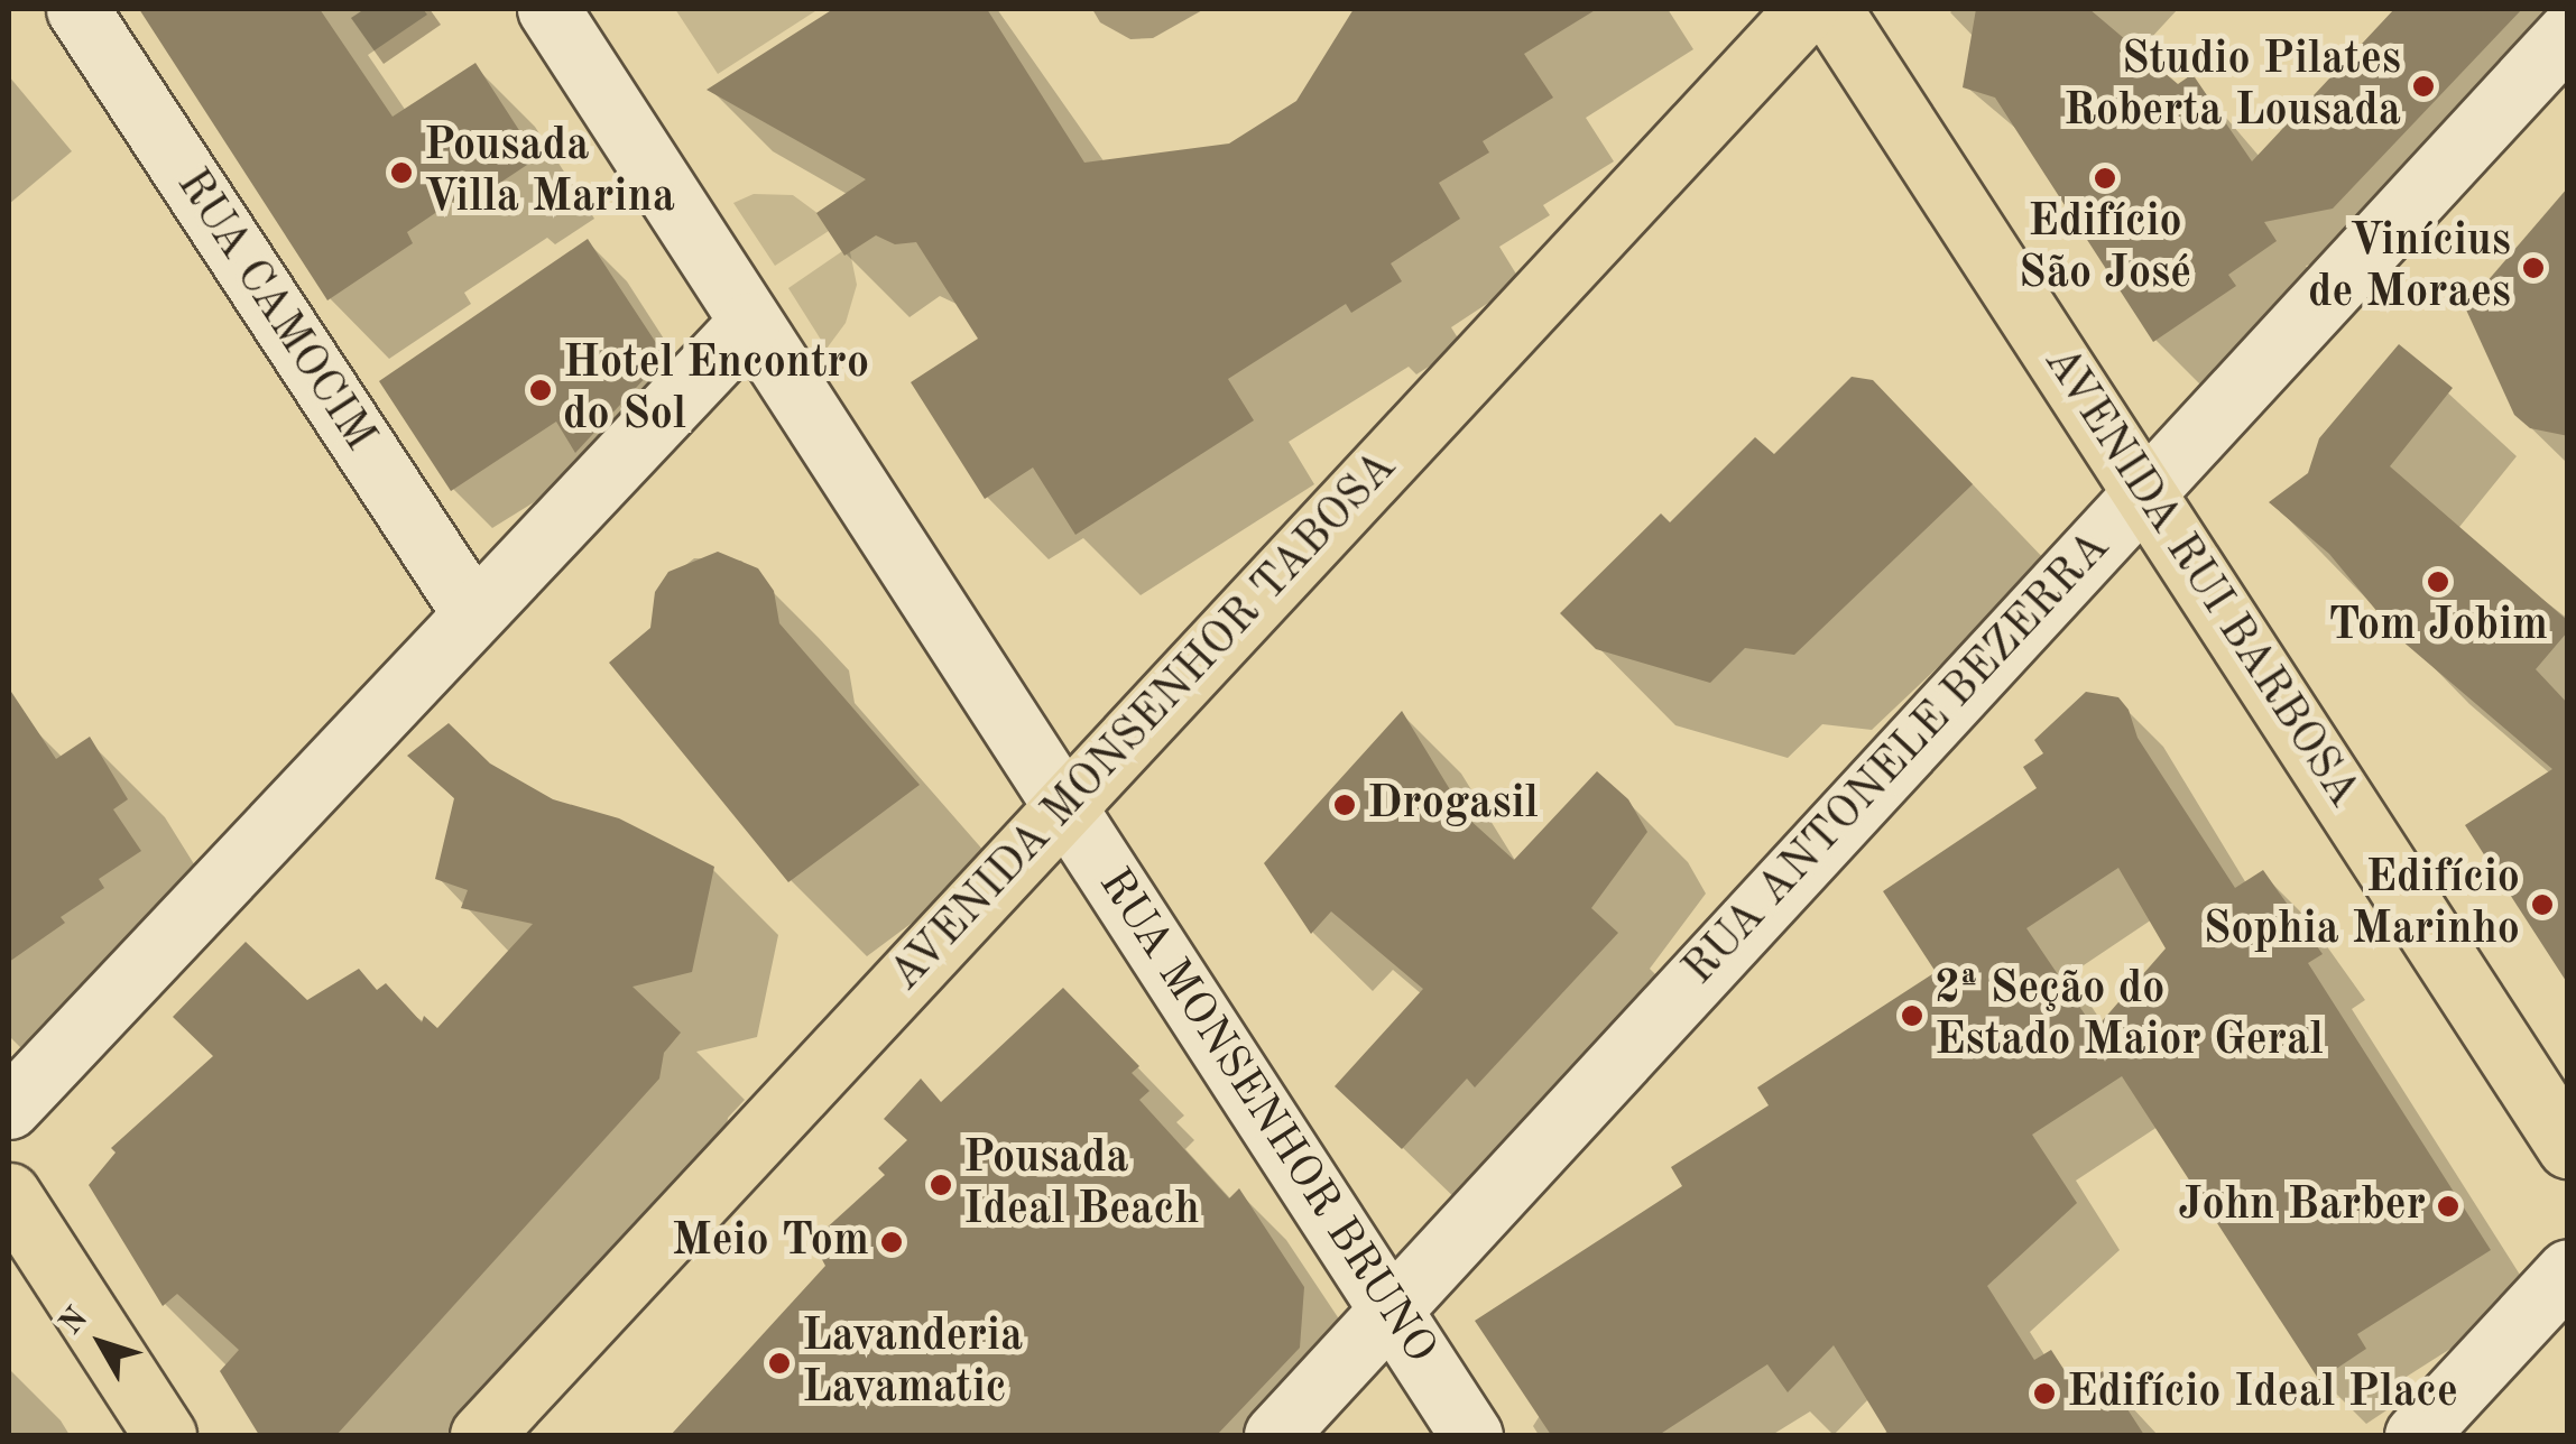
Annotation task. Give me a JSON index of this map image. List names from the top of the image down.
{
  "streets": {
    "main road": ["AVENIDA RUI BARBOSA", "AVENIDA MONSENHOR TABOSA"],
    "street": ["RUA CAMOCIM", "RUA ANTONELE BEZERRA", "RUA MONSENHOR BRUNO"]
  },
  "crossings": [
    ["AVENIDA RUI BARBOSA", "RUA ANTONELE BEZERRA"],
    ["AVENIDA MONSENHOR TABOSA", "RUA MONSENHOR BRUNO"],
    ["RUA ANTONELE BEZERRA", "RUA MONSENHOR BRUNO"]
  ],
  "places": [
    "Studio Pilates Roberta Lousada",
    "Pousada Villa Marina",
    "Edifício São José",
    "Vinícius de Moraes",
    "Hotel Encontro do Sol",
    "Tom Jobim",
    "Drogasil",
    "Edifício Sophia Marinho",
    "2ª Seção do Estado Maior Geral",
    "Pousada Ideal Beach",
    "John Barber",
    "Meio Tom",
    "Lavanderia Lavamatic",
    "Edifício Ideal Place"
  ],
  "north": "top left"
}
